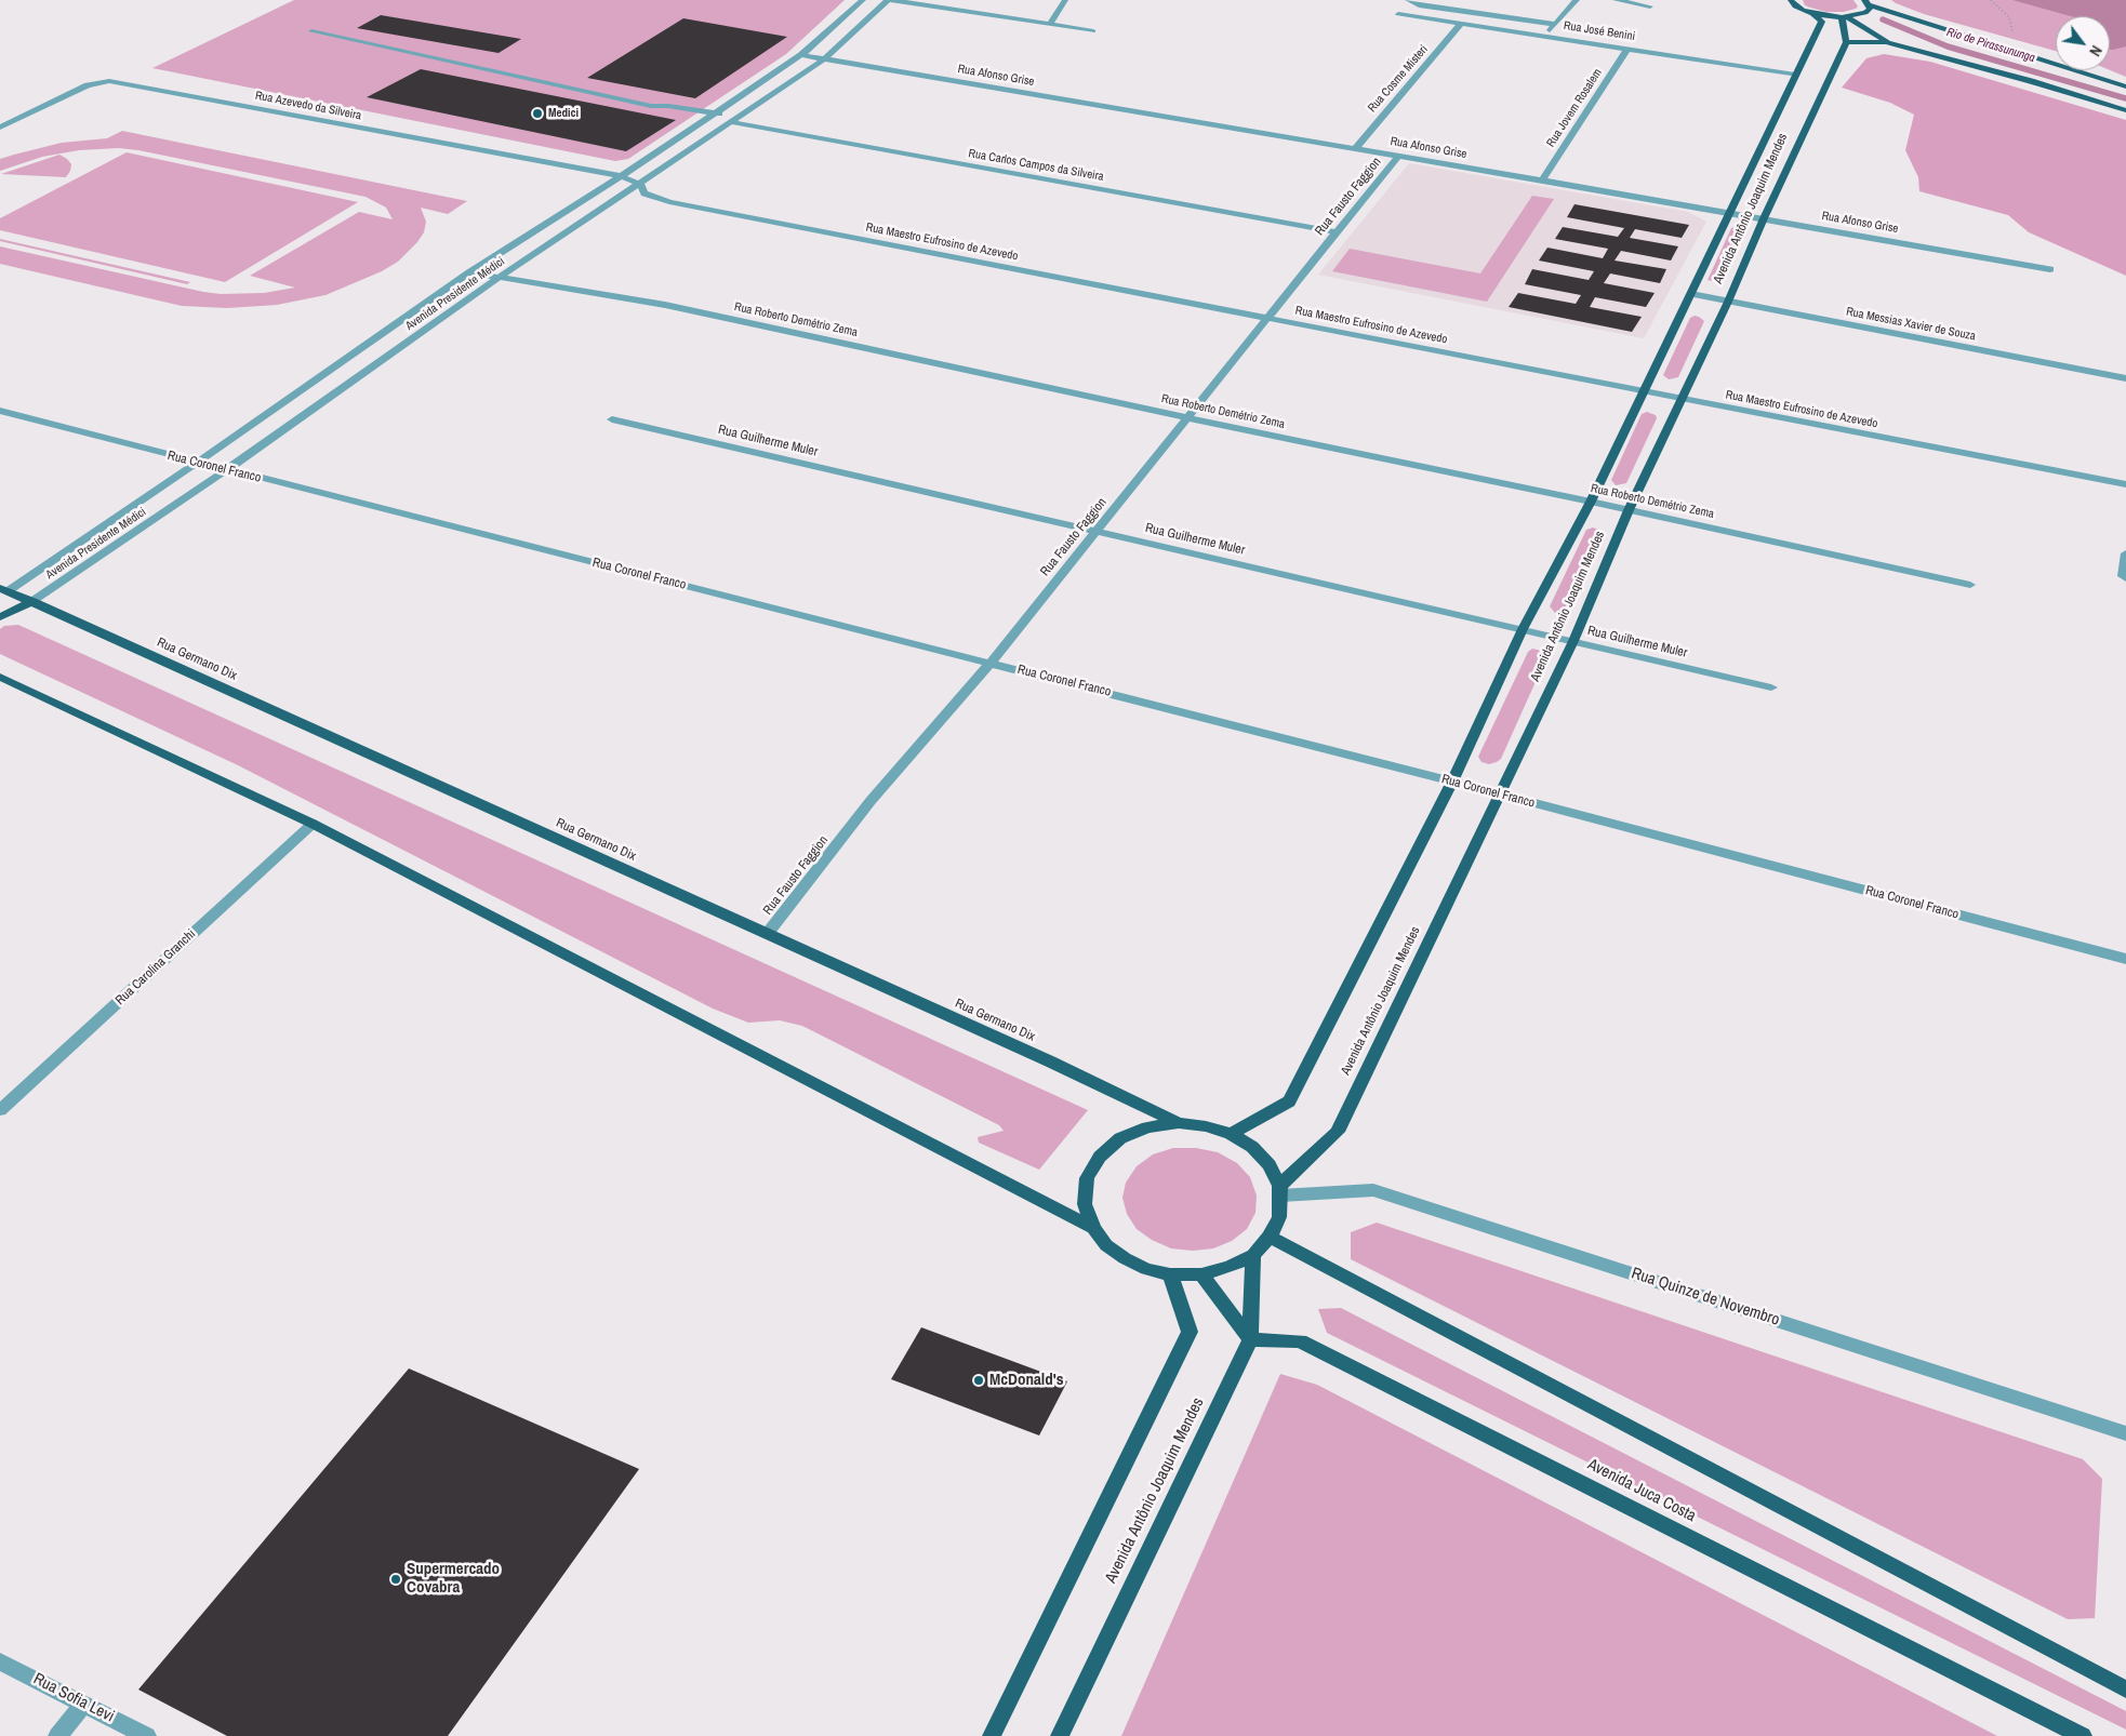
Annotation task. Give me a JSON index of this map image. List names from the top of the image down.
{
  "streets": {
    "main road": ["Avenida Antônio Joaquim Mendes", "Rua Germano Dix", "Avenida Juca Costa"],
    "street": [
      "Rua José Benini",
      "Rua Afonso Grise",
      "Rua Cosme Misteri",
      "Rua Azevedo da Silveira",
      "Rua Jovem Rosalem",
      "Rua Carlos Campos da Silveira",
      "Rua Fausto Faggion",
      "Rua Maestro Eufrosino de Azevedo",
      "Avenida Presidente Médici",
      "Rua Roberto Demétrio Zema",
      "Rua Messias Xavier de Souza",
      "Rua Guilherme Muler",
      "Rua Coronel Franco",
      "Rua Carolina Granchi",
      "Rua Quinze de Novembro",
      "Rua Sofia Levi"
    ]
  },
  "crossings": [
    ["Rua José Benini", "Rua Cosme Misteri"],
    ["Rua José Benini", "Rua Jovem Rosalem"],
    ["Rua José Benini", "Avenida Antônio Joaquim Mendes"],
    ["Rua Afonso Grise", "Rua Cosme Misteri"],
    ["Rua Afonso Grise", "Rua Jovem Rosalem"],
    ["Rua Afonso Grise", "Rua Fausto Faggion"],
    ["Rua Afonso Grise", "Avenida Antônio Joaquim Mendes"],
    ["Rua Afonso Grise", "Avenida Presidente Médici"],
    ["Rua Azevedo da Silveira", "Rua Maestro Eufrosino de Azevedo"],
    ["Rua Azevedo da Silveira", "Avenida Presidente Médici"],
    ["Rua Carlos Campos da Silveira", "Rua Fausto Faggion"],
    ["Rua Carlos Campos da Silveira", "Avenida Presidente Médici"],
    ["Rua Fausto Faggion", "Rua Maestro Eufrosino de Azevedo"],
    ["Rua Fausto Faggion", "Rua Roberto Demétrio Zema"],
    ["Rua Fausto Faggion", "Rua Guilherme Muler"],
    ["Rua Fausto Faggion", "Rua Coronel Franco"],
    ["Rua Fausto Faggion", "Rua Germano Dix"],
    ["Avenida Antônio Joaquim Mendes", "Rua Maestro Eufrosino de Azevedo"],
    ["Avenida Antônio Joaquim Mendes", "Rua Roberto Demétrio Zema"],
    ["Avenida Antônio Joaquim Mendes", "Rua Messias Xavier de Souza"],
    ["Avenida Antônio Joaquim Mendes", "Rua Guilherme Muler"],
    ["Avenida Antônio Joaquim Mendes", "Rua Coronel Franco"],
    ["Avenida Antônio Joaquim Mendes", "Rua Germano Dix"],
    ["Avenida Antônio Joaquim Mendes", "Rua Quinze de Novembro"],
    ["Avenida Antônio Joaquim Mendes", "Avenida Juca Costa"],
    ["Rua Maestro Eufrosino de Azevedo", "Avenida Presidente Médici"],
    ["Avenida Presidente Médici", "Rua Roberto Demétrio Zema"],
    ["Avenida Presidente Médici", "Rua Coronel Franco"],
    ["Avenida Presidente Médici", "Rua Germano Dix"],
    ["Rua Germano Dix", "Rua Quinze de Novembro"]
  ],
  "water": ["Rio de Pirassununga"],
  "places": ["Medici", "McDonald's", "Supermercado Covabra"],
  "north": "bottom right"
}
